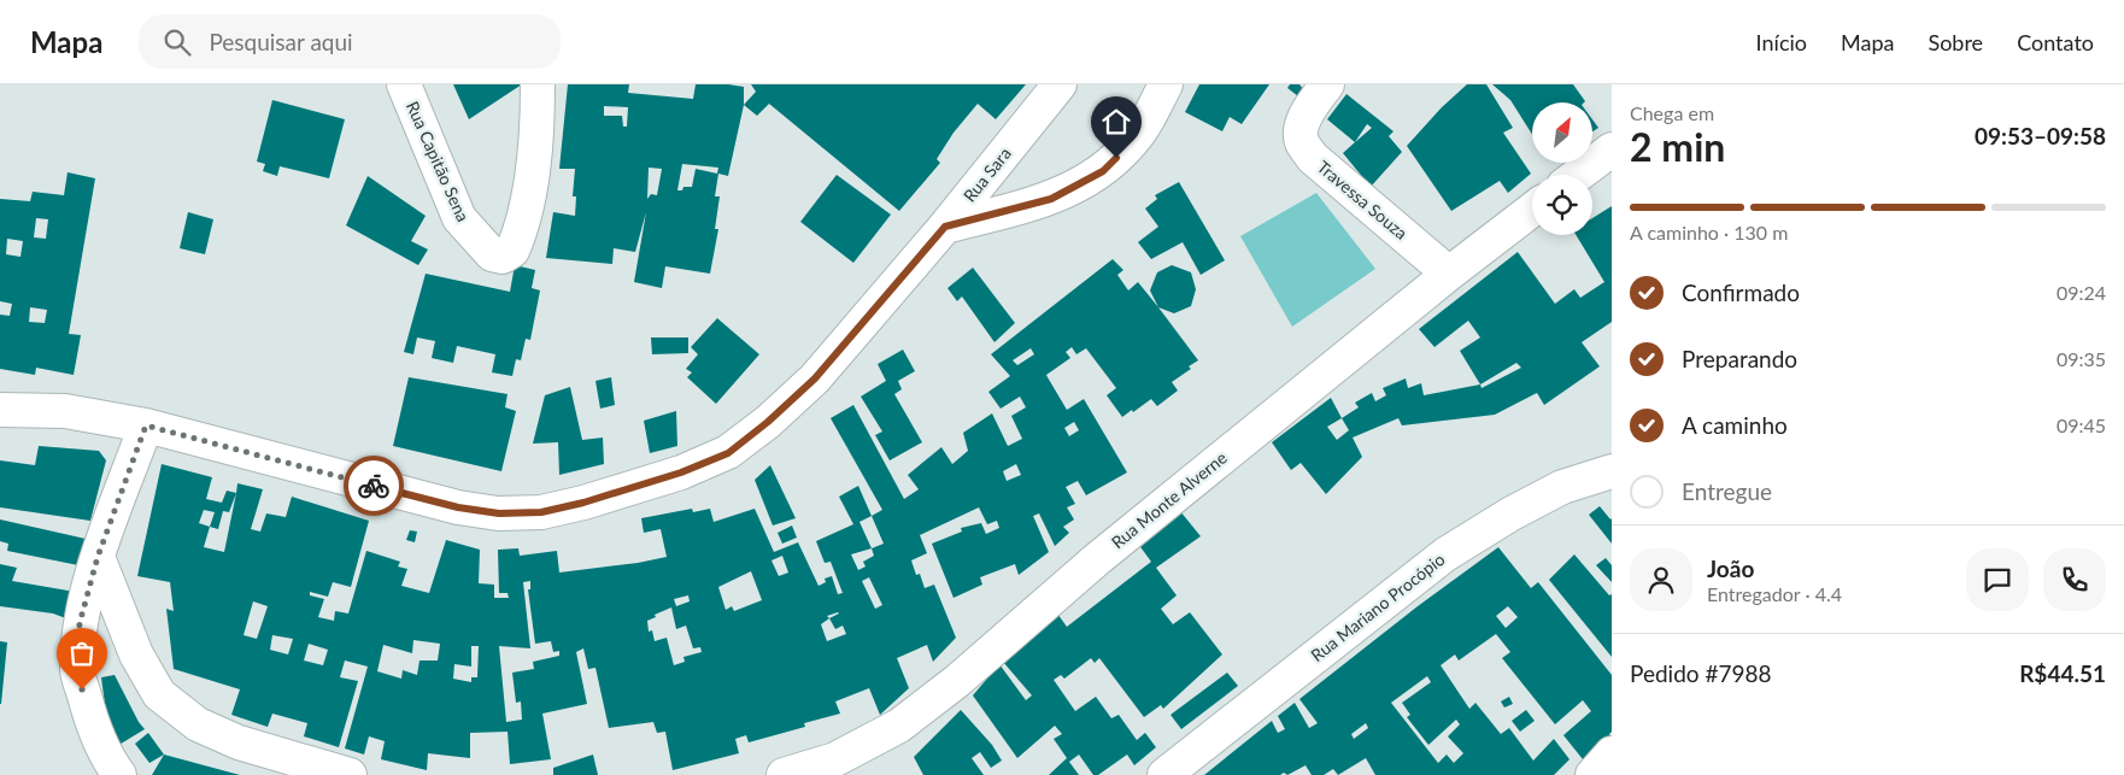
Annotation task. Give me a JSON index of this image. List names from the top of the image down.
{
  "streets": {
    "street": [
      "Rua Capitão Sena",
      "Rua Sara",
      "Travessa Souza",
      "Rua Monte Alverne",
      "Rua Mariano Procópio"
    ]
  },
  "crossings": [
    ["Travessa Souza", "Rua Monte Alverne"]
  ],
  "north": "top right",
  "page": {
    "header": "Mapa",
    "search": "Pesquisar aqui",
    "nav": [
      "Início",
      "Mapa",
      "Sobre",
      "Contato"
    ],
    "heading": ["2 min", "Chega em", "09:53–09:58"],
    "panel": [
      "João",
      "Entregador · 4.4",
      "Pedido #7988",
      "R$44.51"
    ],
    "bar": "A caminho · 130 m",
    "list": [
      ["Confirmado", "09:24"],
      ["Preparando", "09:35"],
      ["A caminho", "09:45"],
      "Entregue"
    ]
  }
}
